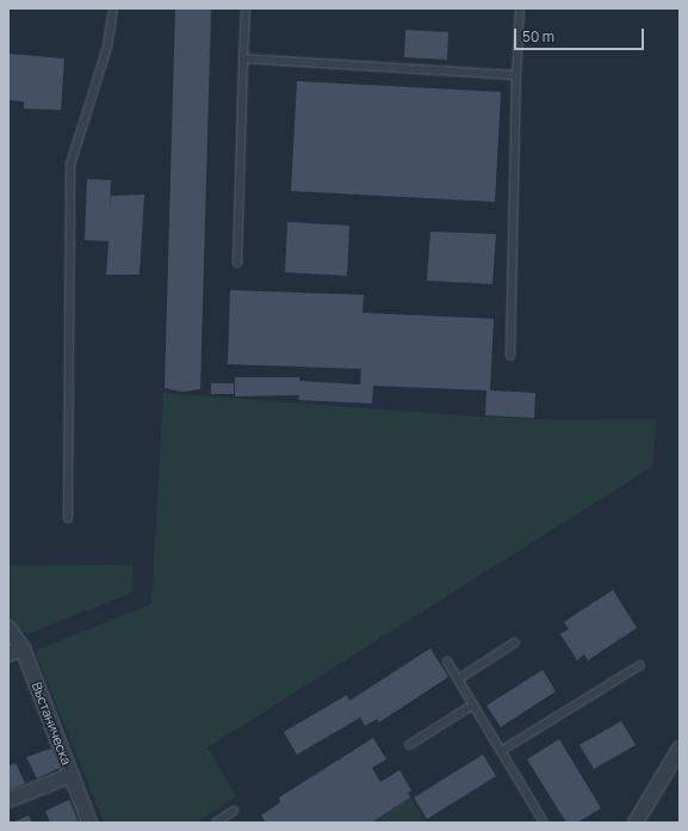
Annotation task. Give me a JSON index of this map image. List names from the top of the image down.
{
  "streets": {
    "street": ["Въстаническа"]
  },
  "scale_bar": "50 m"
}
